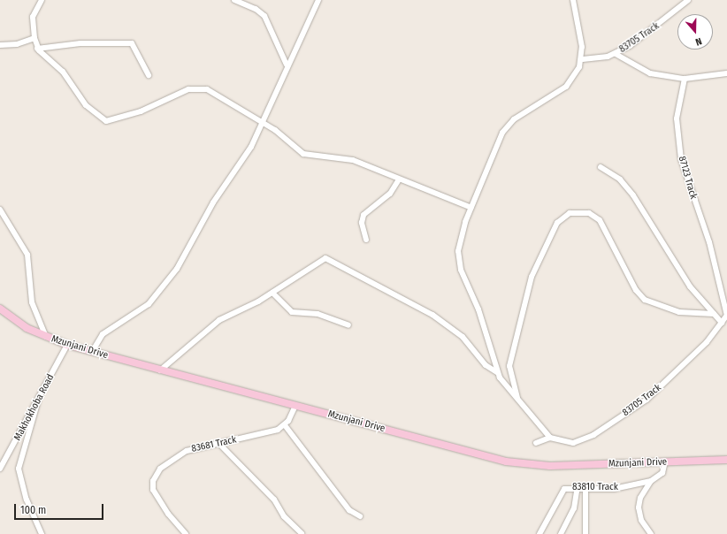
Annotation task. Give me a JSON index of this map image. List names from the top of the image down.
{
  "streets": {
    "main road": ["Mzunjani Drive"],
    "street": [
      "83705 Track",
      "87123 Track",
      "Makhokhoba Road",
      "83681 Track",
      "83810 Track"
    ]
  },
  "crossings": [
    ["83705 Track", "87123 Track"],
    ["Mzunjani Drive", "Makhokhoba Road"]
  ],
  "scale_bar": "100 m",
  "north": "bottom"
}
